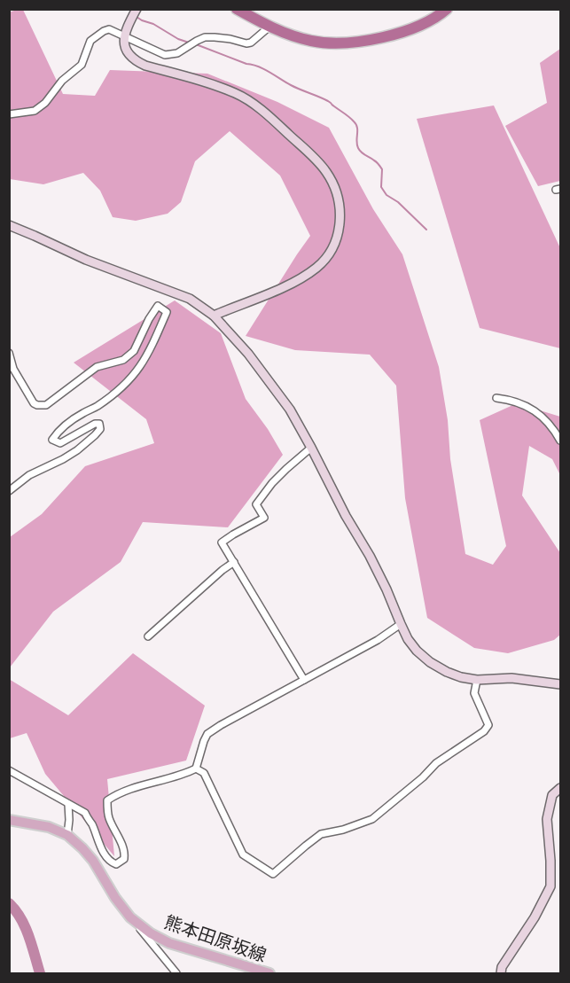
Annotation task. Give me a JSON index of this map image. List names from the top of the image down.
{
  "streets": {
    "main road": ["熊本田原坂線"]
  }
}
